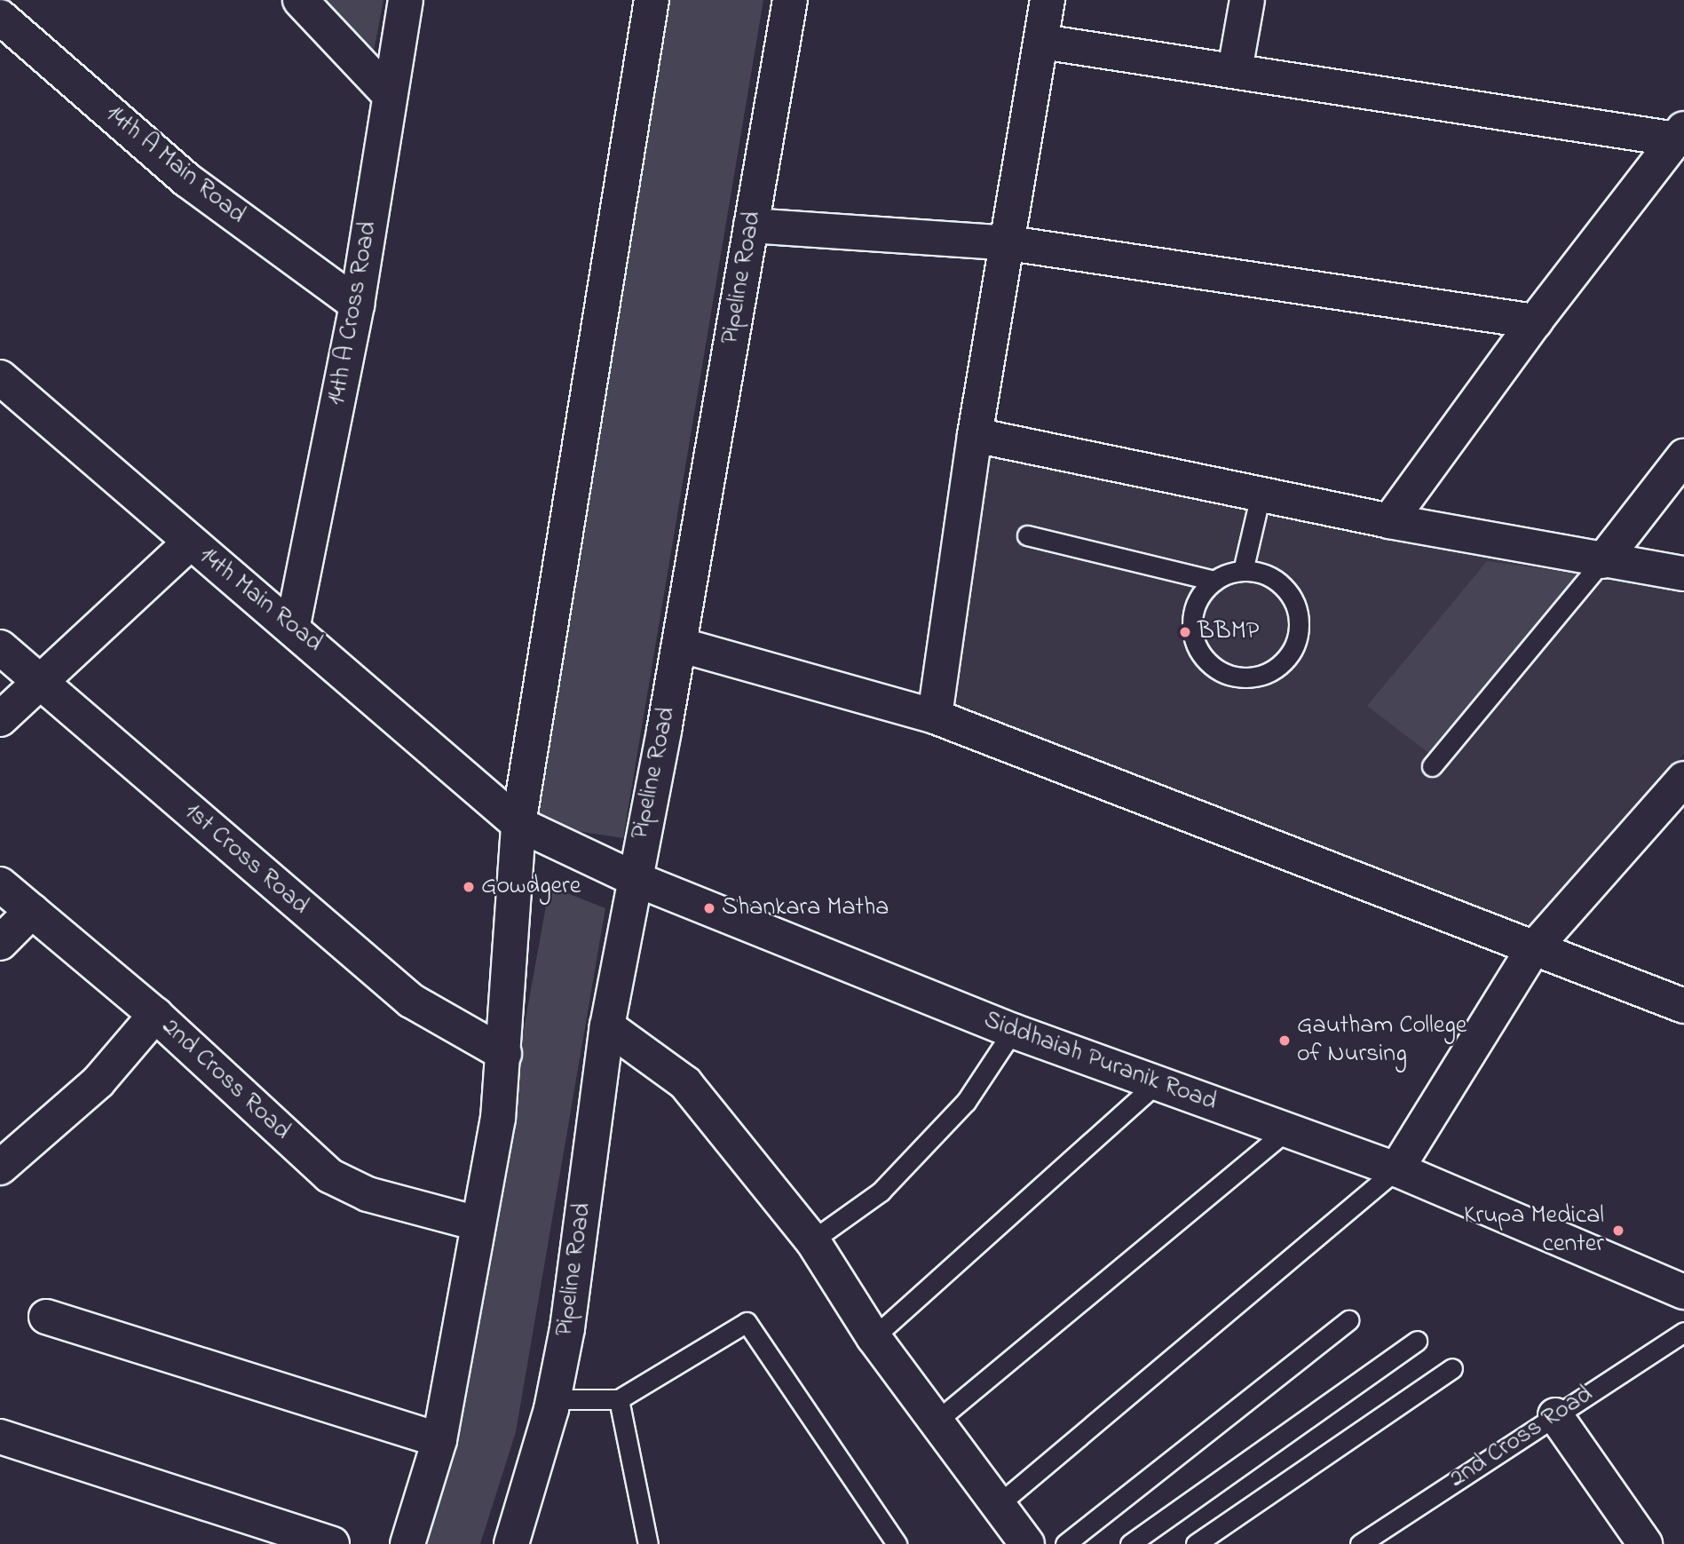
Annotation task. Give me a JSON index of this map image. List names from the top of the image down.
{
  "streets": {
    "street": [
      "14th A Main Road",
      "Pipeline Road",
      "14th A Cross Road",
      "14th Main Road",
      "1st Cross Road",
      "Siddhaiah Puranik Road",
      "2nd Cross Road"
    ]
  },
  "crossings": [
    ["14th A Main Road", "14th A Cross Road"],
    ["Pipeline Road", "Siddhaiah Puranik Road"],
    ["14th A Cross Road", "14th Main Road"],
    ["14th Main Road", "Siddhaiah Puranik Road"]
  ],
  "places": [
    "BBMP",
    "Gowdgere",
    "Shankara Matha",
    "Gautham College of Nursing",
    "Krupa Medical center"
  ]
}
